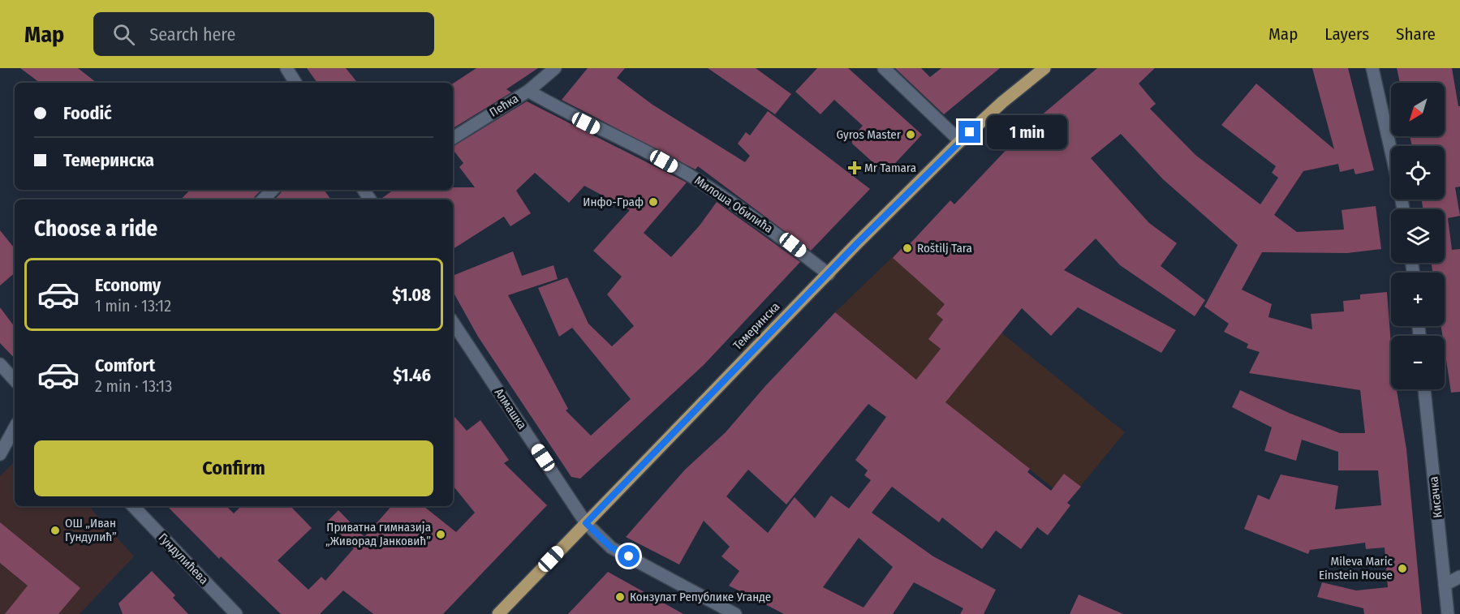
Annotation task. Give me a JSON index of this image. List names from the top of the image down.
{
  "streets": {
    "main road": ["Темеринска"],
    "street": [
      "Пећка",
      "Милоша Обилића",
      "Алмашка",
      "Кисачка",
      "Гундулићева"
    ]
  },
  "crossings": [
    ["Пећка", "Милоша Обилића"],
    ["Милоша Обилића", "Темеринска"],
    ["Темеринска", "Алмашка"]
  ],
  "places": {
    "other": [
      "Gyros Master",
      "Инфо-Граф",
      "Roštilj Tara",
      "ОШ „Иван Гундулић”",
      "Приватна гимназија „Живорад Јанковић”",
      "Mileva Maric Einstein House",
      "Конзулат Републике Уганде"
    ],
    "health": ["Mr Tamara"]
  },
  "north": "bottom left",
  "page": {
    "header": "Map",
    "search": "Search here",
    "nav": ["Map", "Layers", "Share"],
    "map_buttons": ["+", "−"],
    "banner": ["Foodić", "Темеринска"],
    "bubble": "1 min",
    "heading": "Choose a ride",
    "list": [
      {
        "name": "Economy",
        "note": "1 min · 13:12",
        "value": "$1.08"
      },
      {
        "name": "Comfort",
        "note": "2 min · 13:13",
        "value": "$1.46"
      }
    ],
    "buttons": "Confirm"
  }
}
